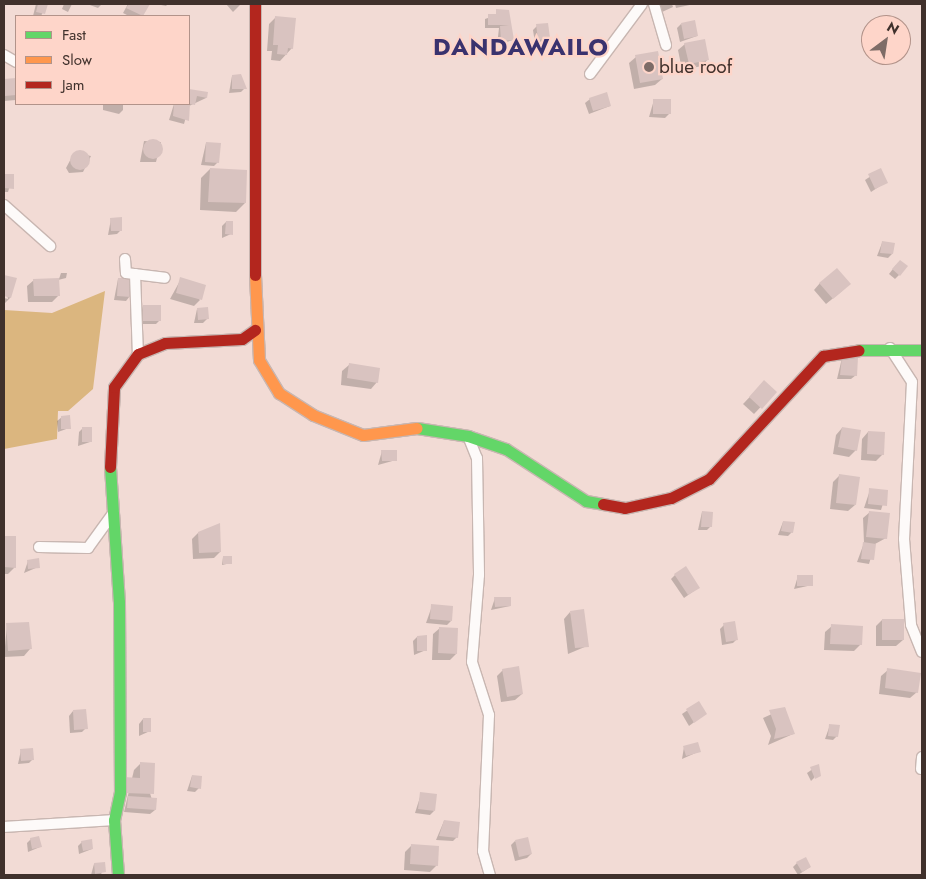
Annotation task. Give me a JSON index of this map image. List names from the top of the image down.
{
  "districts": ["DANDAWAILO"],
  "places": ["blue roof"],
  "legend": ["Fast", "Slow", "Jam"],
  "north": "top right"
}
